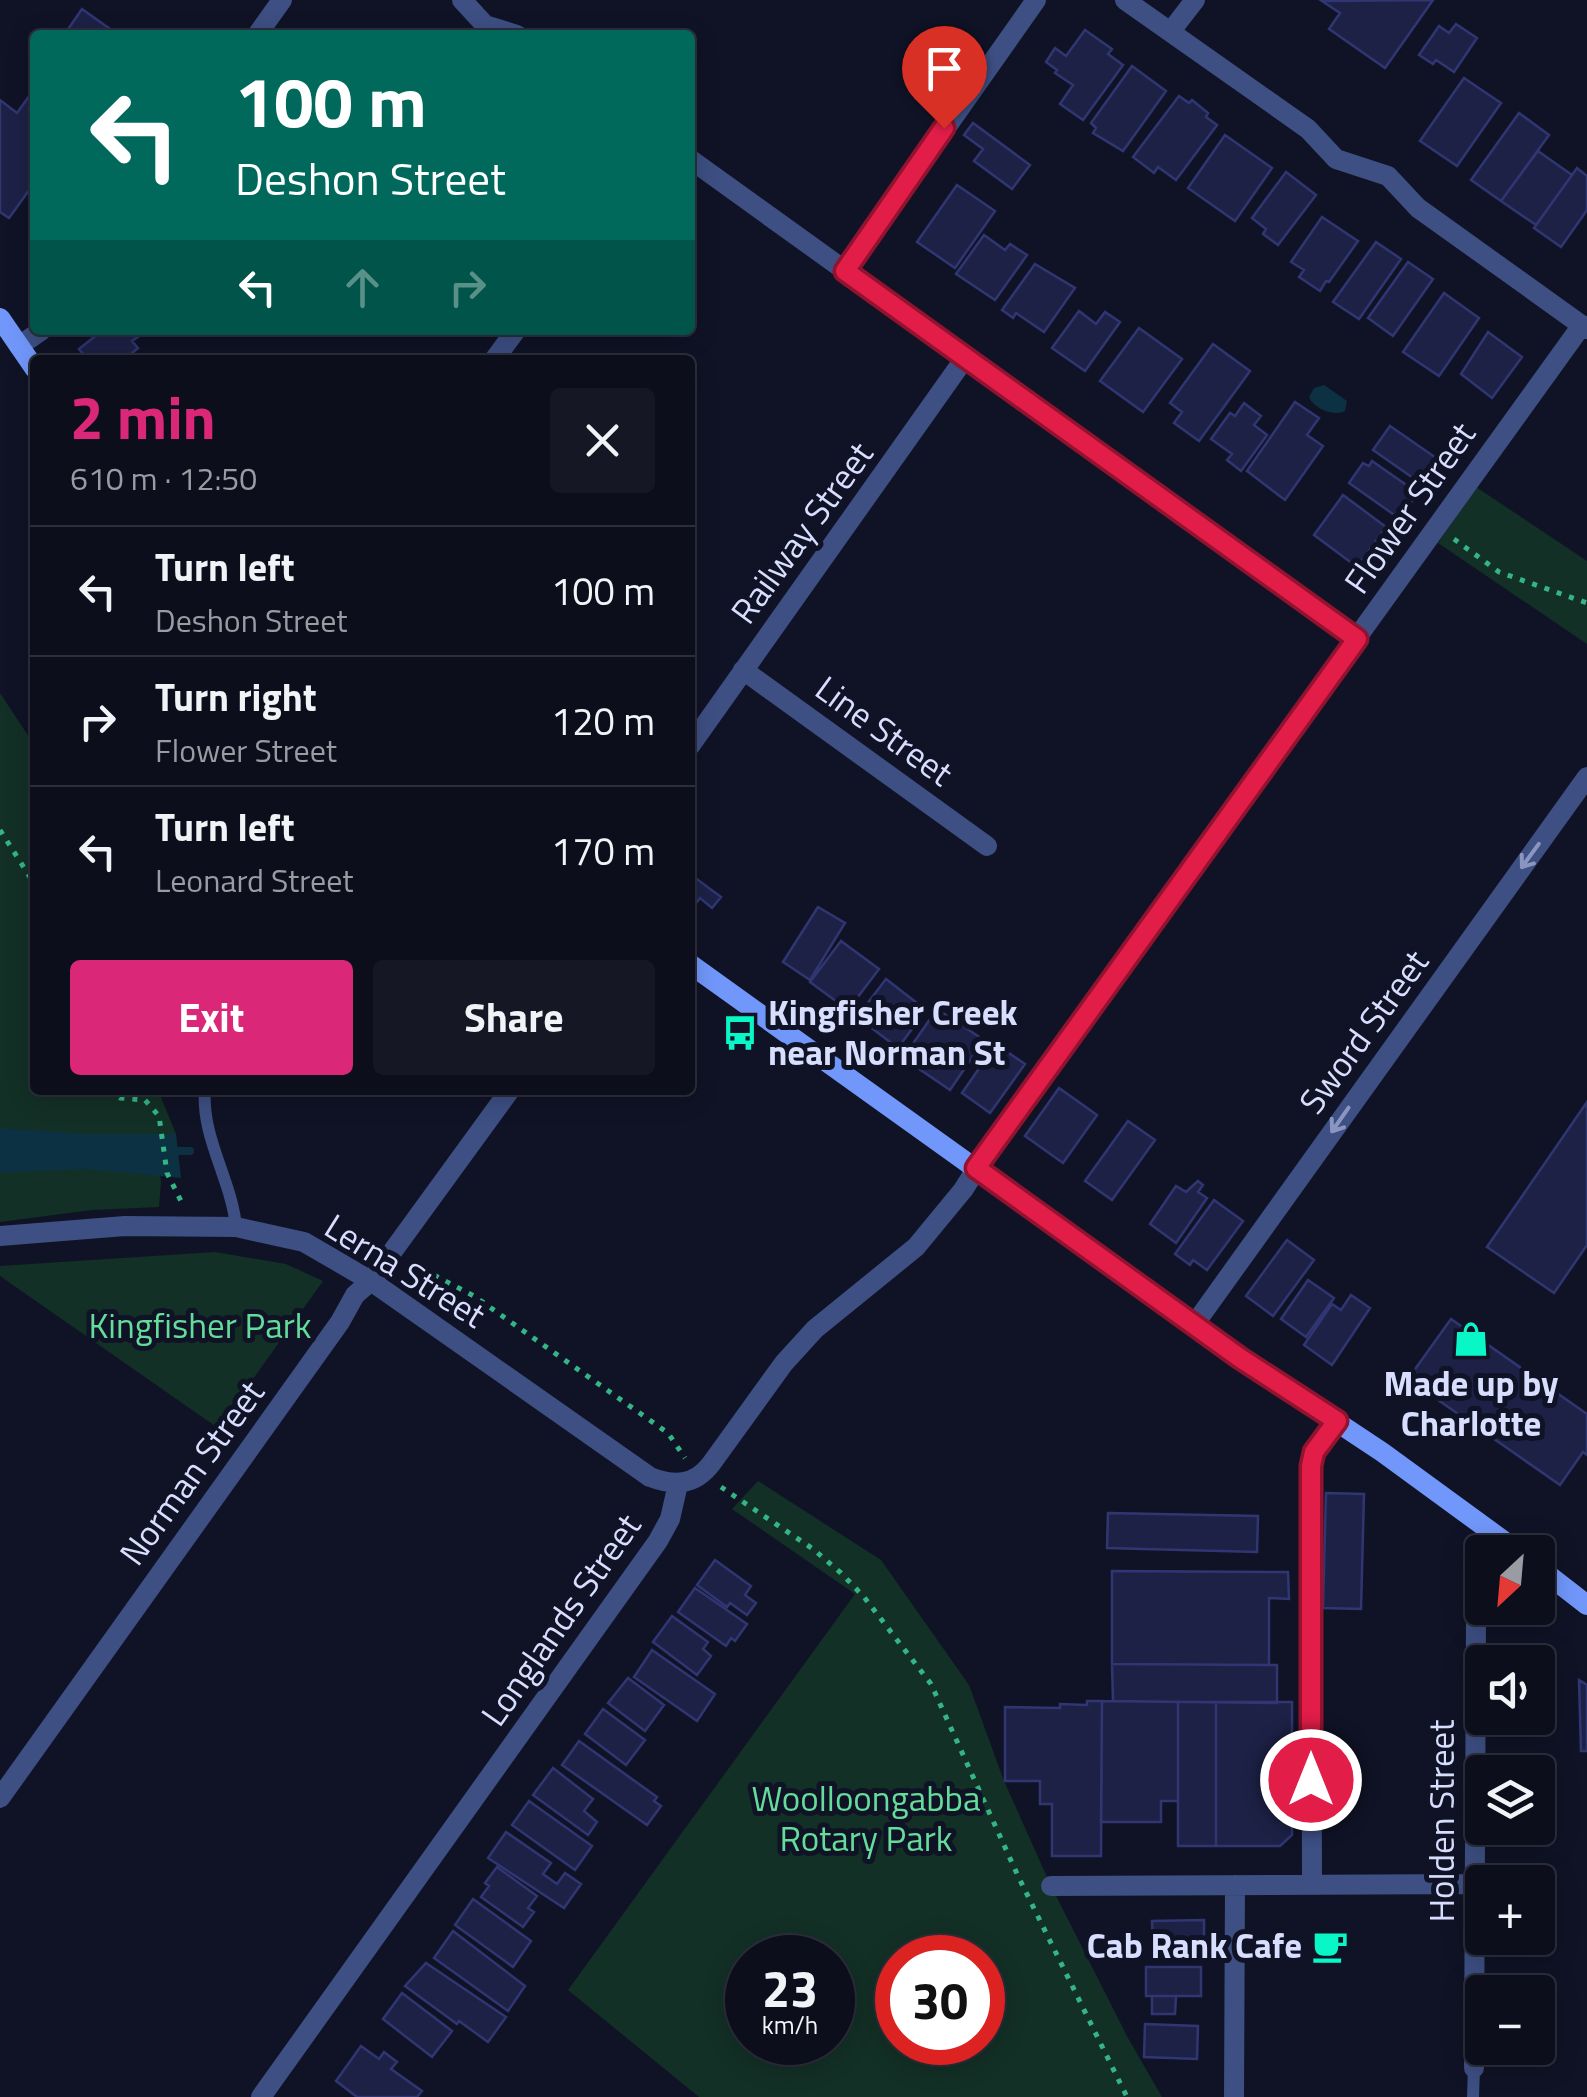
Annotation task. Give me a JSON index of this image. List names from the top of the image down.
{
  "streets": {
    "street": [
      "Flower Street",
      "Railway Street",
      "Line Street",
      "Sword Street",
      "Lerna Street",
      "Norman Street",
      "Longlands Street",
      "Holden Street"
    ]
  },
  "crossings": [
    ["Railway Street", "Line Street"],
    ["Lerna Street", "Norman Street"],
    ["Lerna Street", "Longlands Street"]
  ],
  "one_way": ["Sword Street"],
  "parks": ["Kingfisher Park", "Woolloongabba Rotary Park"],
  "places": {
    "bus stop": ["Kingfisher Creek near Norman St"],
    "shop": ["Made up by Charlotte"],
    "cafe": ["Cab Rank Cafe"]
  },
  "north": "bottom left",
  "page": {
    "turn": ["100 m", "Deshon Street"],
    "heading": ["2 min", "610 m · 12:50"],
    "list": [
      {
        "name": "Turn left",
        "note": "Deshon Street",
        "value": "100 m"
      },
      {
        "name": "Turn right",
        "note": "Flower Street",
        "value": "120 m"
      },
      {
        "name": "Turn left",
        "note": "Leonard Street",
        "value": "170 m"
      }
    ],
    "buttons": ["Exit", "Share"],
    "map_buttons": ["+", "−"],
    "speed": "23 km/h",
    "limit": "30"
  }
}
